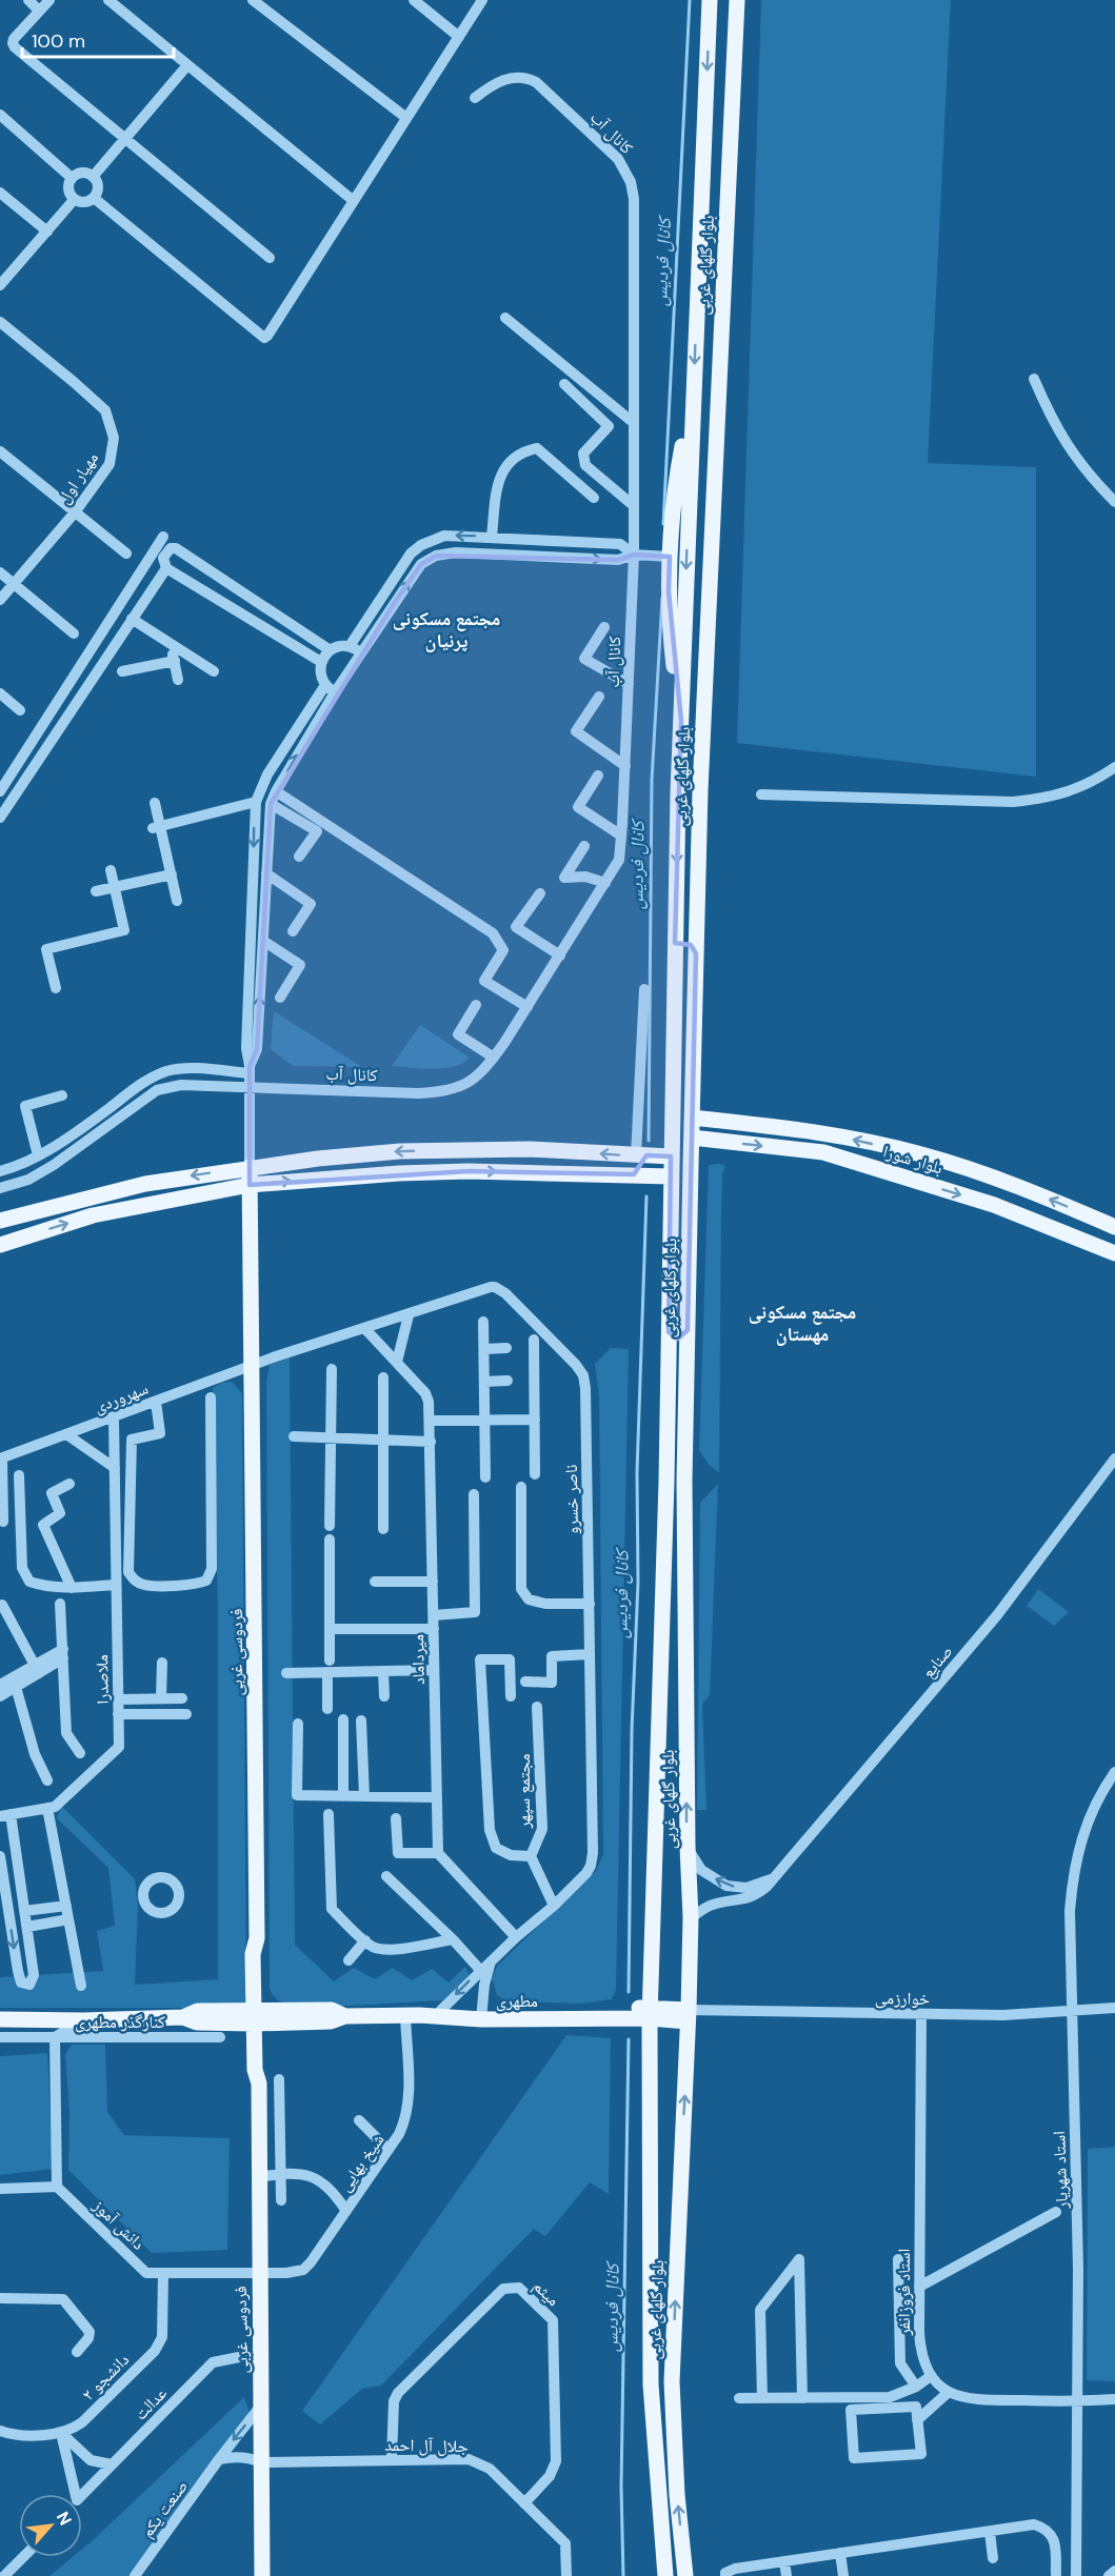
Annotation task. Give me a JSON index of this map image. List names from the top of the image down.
{
  "streets": {
    "main road": [
      "بلوار گلهای غربی",
      "بلوار شورا",
      "فردوسی غربی",
      "مطهری"
    ],
    "street": [
      "کانال آب",
      "مهیار اول",
      "سهروردی",
      "ناصر خسرو",
      "میرداماد",
      "صنایع",
      "ملاصدرا",
      "مجتمع سپهر",
      "خوارزمی",
      "کنارگذر مطهری",
      "شیخ بهایی",
      "استاد شهریار",
      "دانش آموز",
      "استاد فروزانفر",
      "میثم",
      "دانشجو ۲",
      "عدالت",
      "جلال آل احمد",
      "صنعت یکم"
    ]
  },
  "crossings": [
    ["بلوار گلهای غربی", "بلوار شورا"],
    ["بلوار گلهای غربی", "صنایع"],
    ["بلوار گلهای غربی", "خوارزمی"],
    ["بلوار گلهای غربی", "مطهری"],
    ["سهروردی", "ناصر خسرو"],
    ["سهروردی", "فردوسی غربی"],
    ["سهروردی", "ملاصدرا"],
    ["ناصر خسرو", "فردوسی غربی"],
    ["ناصر خسرو", "میرداماد"],
    ["ناصر خسرو", "مطهری"],
    ["فردوسی غربی", "مطهری"],
    ["فردوسی غربی", "شیخ بهایی"],
    ["فردوسی غربی", "دانش آموز"],
    ["فردوسی غربی", "عدالت"],
    ["فردوسی غربی", "جلال آل احمد"],
    ["فردوسی غربی", "صنعت یکم"],
    ["خوارزمی", "مطهری"],
    ["خوارزمی", "استاد شهریار"],
    ["خوارزمی", "استاد فروزانفر"],
    ["مطهری", "شیخ بهایی"],
    ["کنارگذر مطهری", "دانش آموز"],
    ["شیخ بهایی", "دانش آموز"],
    ["استاد شهریار", "استاد فروزانفر"],
    ["دانش آموز", "دانشجو ۲"],
    ["میثم", "جلال آل احمد"],
    ["دانشجو ۲", "عدالت"]
  ],
  "districts": ["مجتمع مسکونی پرنیان", "مجتمع مسکونی مهستان"],
  "water": ["کانال فردیس"],
  "scale_bar": "100 m",
  "north": "top right"
}
